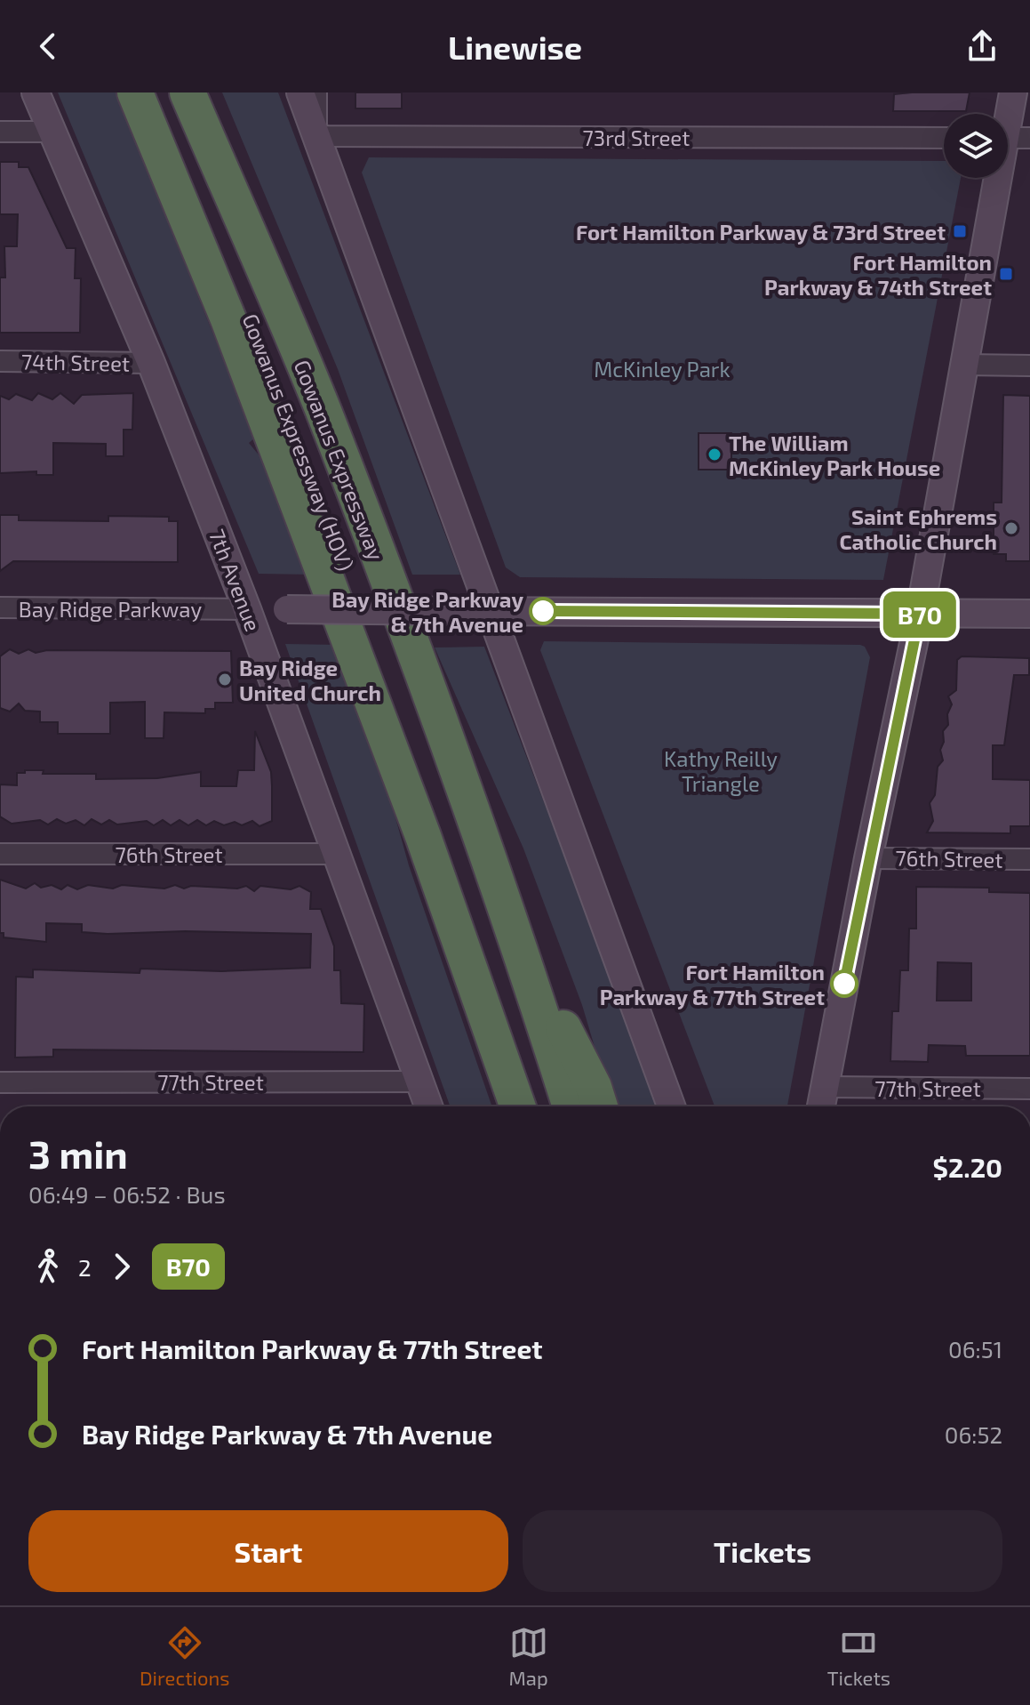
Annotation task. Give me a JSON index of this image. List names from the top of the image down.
{
  "streets": {
    "highway": ["Gowanus Expressway (HOV)", "Gowanus Expressway"],
    "main road": ["7th Avenue", "Bay Ridge Parkway"],
    "street": [
      "73rd Street",
      "74th Street",
      "76th Street",
      "77th Street"
    ]
  },
  "crossings": [
    ["74th Street", "7th Avenue"],
    ["7th Avenue", "Bay Ridge Parkway"],
    ["7th Avenue", "76th Street"],
    ["7th Avenue", "77th Street"]
  ],
  "parks": ["McKinley Park", "Kathy Reilly Triangle"],
  "places": {
    "transit": ["Fort Hamilton Parkway & 73rd Street", "Fort Hamilton Parkway & 74th Street"],
    "other": [
      "The William McKinley Park House",
      "Saint Ephrems Catholic Church",
      "Bay Ridge Parkway & 7th Avenue",
      "Bay Ridge United Church",
      "Fort Hamilton Parkway & 77th Street"
    ]
  },
  "lines": ["bus line B70"],
  "page": {
    "header": "Linewise",
    "on_map": "B70",
    "heading": ["3 min", "06:49 – 06:52 · Bus", "$2.20"],
    "legs": ["2", "B70"],
    "list": [
      {
        "name": "Fort Hamilton Parkway & 77th Street",
        "value": "06:51"
      },
      {
        "name": "Bay Ridge Parkway & 7th Avenue",
        "value": "06:52"
      }
    ],
    "buttons": ["Start", "Tickets"],
    "tabs": ["Directions", "Map", "Tickets"]
  }
}
